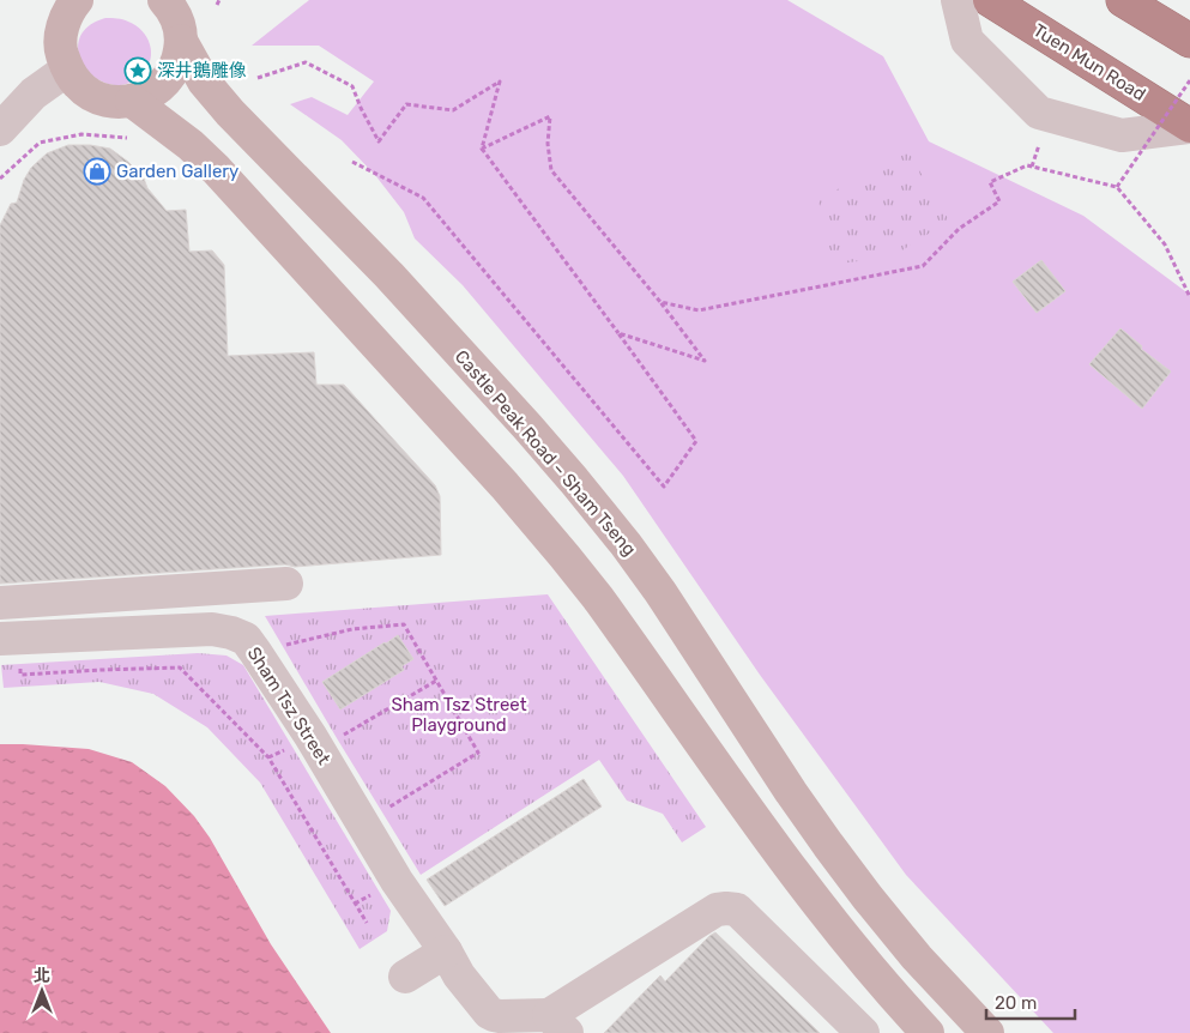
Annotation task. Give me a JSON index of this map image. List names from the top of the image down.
{
  "streets": {
    "highway": ["Tuen Mun Road"],
    "main road": ["Castle Peak Road – Sham Tseng"],
    "street": ["Sham Tsz Street"]
  },
  "parks": ["Sham Tsz Street Playground"],
  "places": {
    "place": ["深井鵝雕像"],
    "shop": ["Garden Gallery"]
  },
  "scale_bar": "20 m",
  "north": "top"
}
